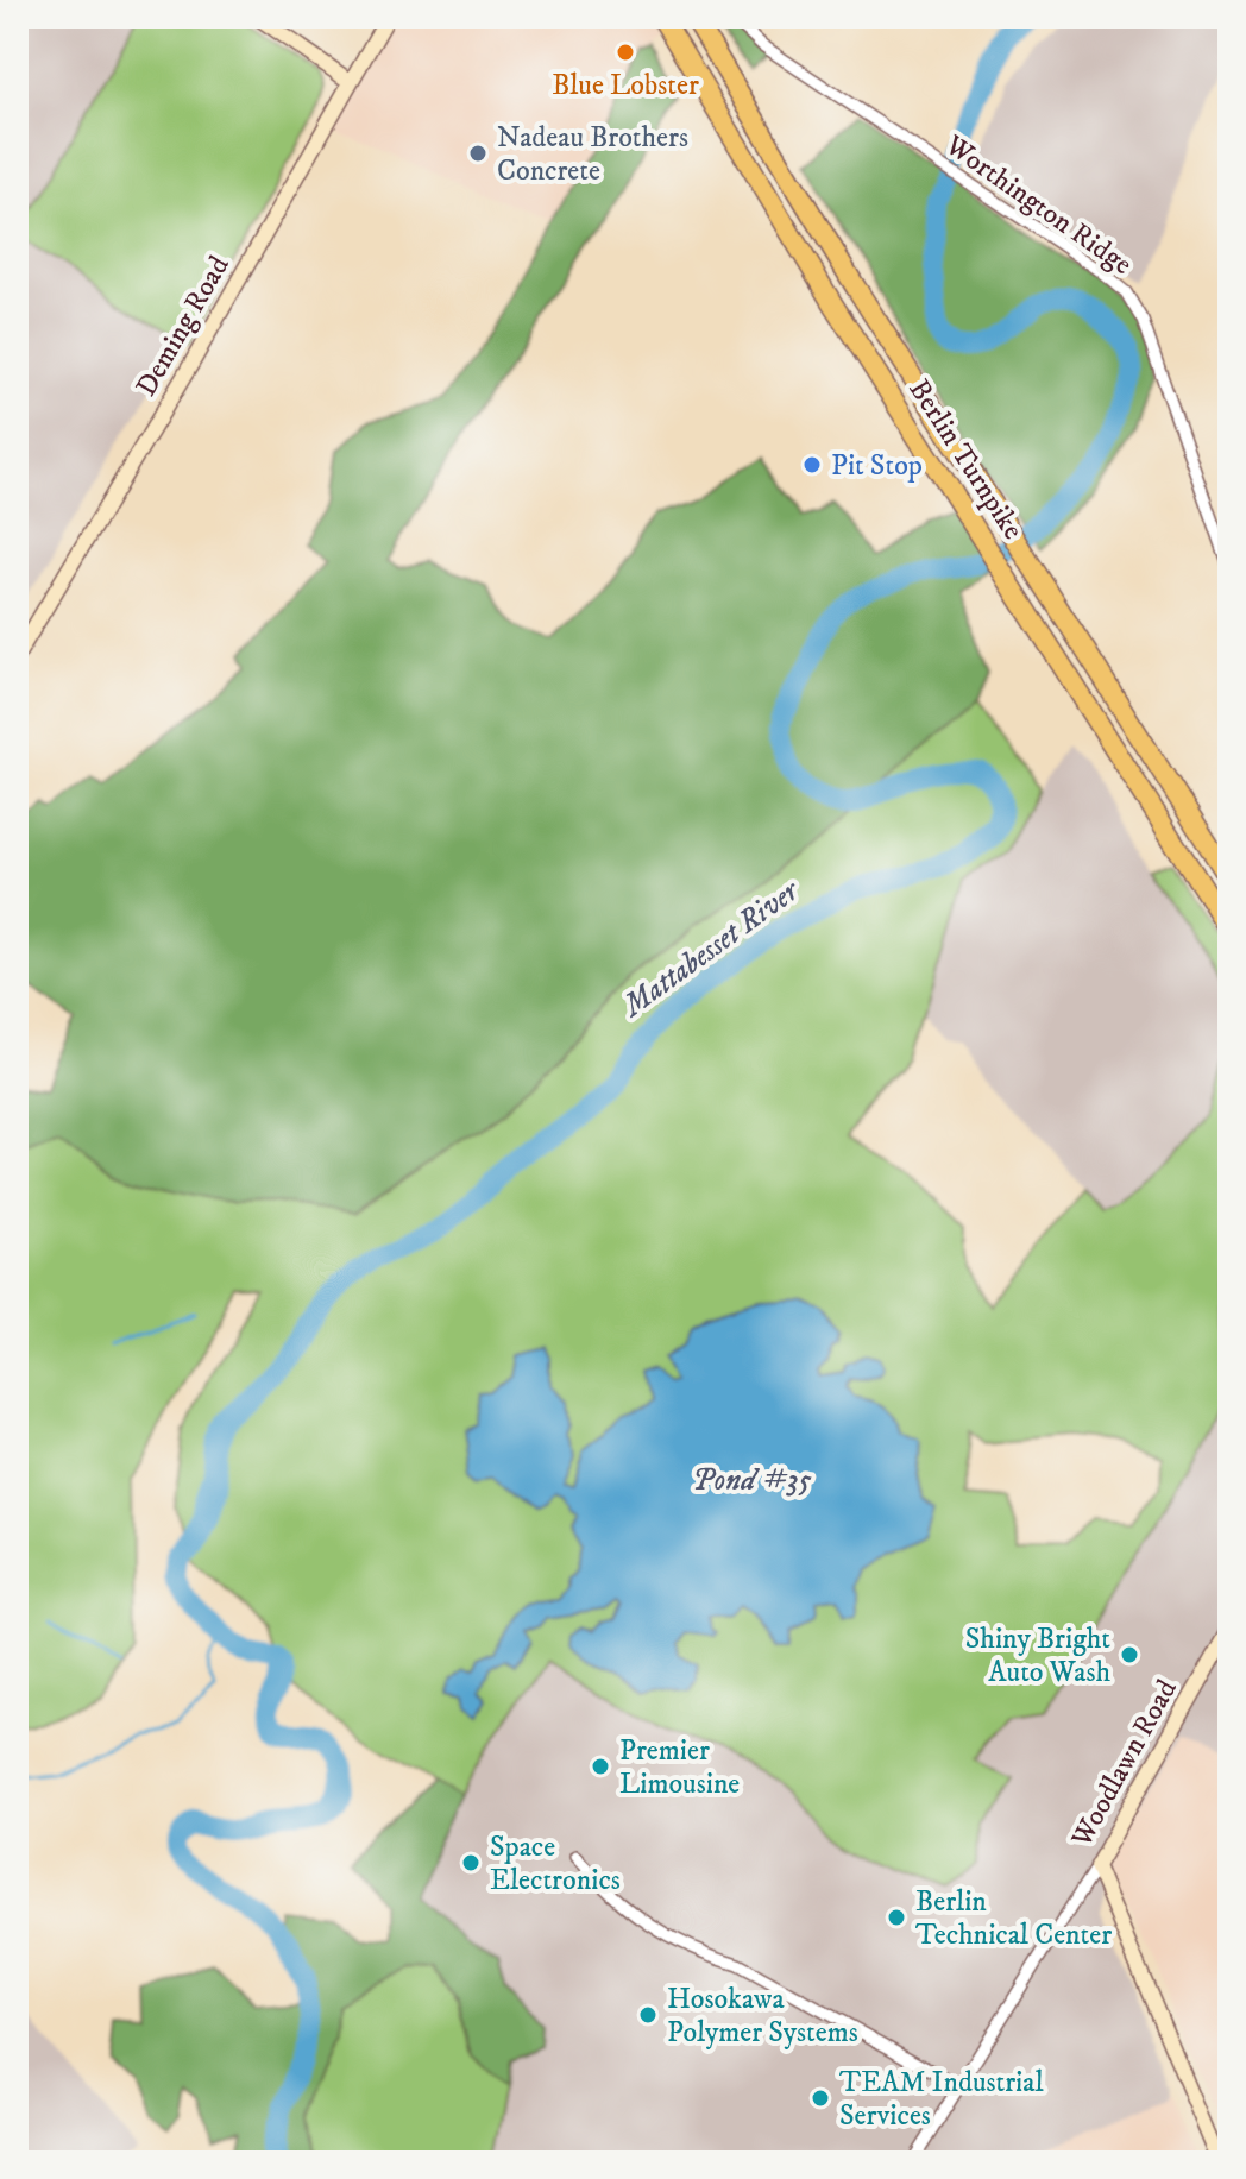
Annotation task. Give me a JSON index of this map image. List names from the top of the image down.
{
  "streets": {
    "highway": ["Berlin Turnpike"],
    "street": ["Worthington Ridge", "Deming Road", "Woodlawn Road"]
  },
  "water": ["Mattabesset River", "Pond #35"],
  "places": [
    "Blue Lobster",
    "Nadeau Brothers Concrete",
    "Pit Stop",
    "Shiny Bright Auto Wash",
    "Premier Limousine",
    "Space Electronics",
    "Berlin Technical Center",
    "Hosokawa Polymer Systems",
    "TEAM Industrial Services"
  ]
}
